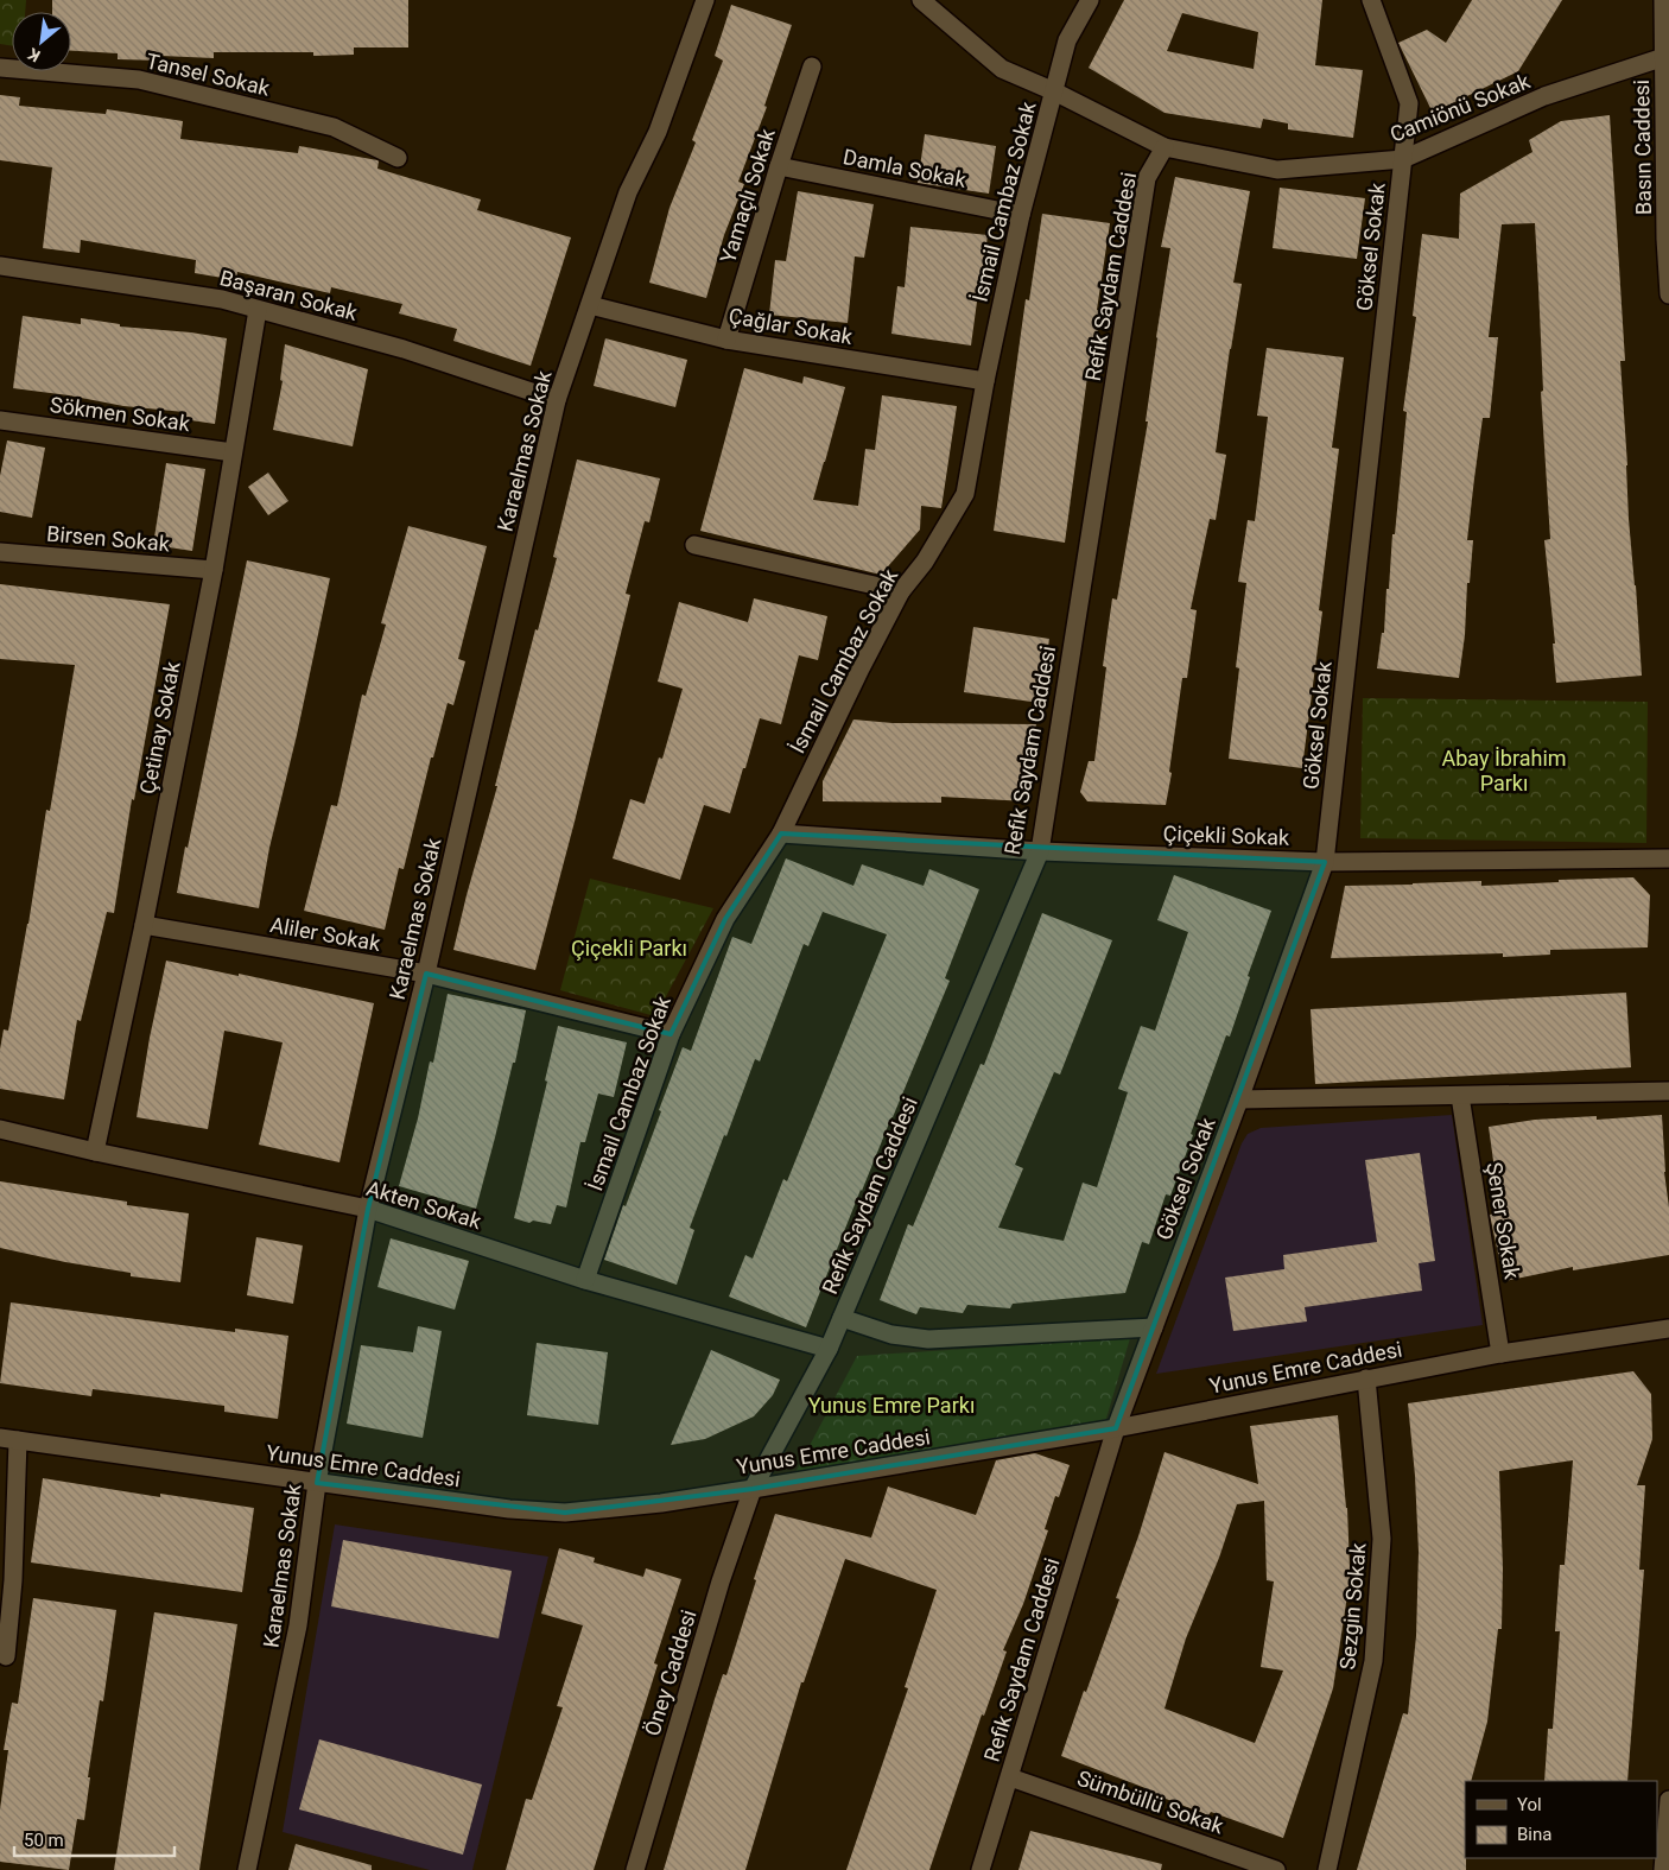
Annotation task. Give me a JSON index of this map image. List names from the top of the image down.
{
  "streets": {
    "street": [
      "Tansel Sokak",
      "Camiönü Sokak",
      "Basın Caddesi",
      "Damla Sokak",
      "Yamaçlı Sokak",
      "İsmail Cambaz Sokak",
      "Göksel Sokak",
      "Refik Saydam Caddesi",
      "Başaran Sokak",
      "Çağlar Sokak",
      "Sökmen Sokak",
      "Karaelmas Sokak",
      "Birsen Sokak",
      "Çetinay Sokak",
      "Çiçekli Sokak",
      "Aliler Sokak",
      "Akten Sokak",
      "Şener Sokak",
      "Yunus Emre Caddesi",
      "Sezgin Sokak",
      "Öney Caddesi",
      "Sümbüllü Sokak"
    ]
  },
  "crossings": [
    ["Camiönü Sokak", "Basın Caddesi"],
    ["Camiönü Sokak", "İsmail Cambaz Sokak"],
    ["Camiönü Sokak", "Göksel Sokak"],
    ["Camiönü Sokak", "Refik Saydam Caddesi"],
    ["Damla Sokak", "Yamaçlı Sokak"],
    ["Damla Sokak", "İsmail Cambaz Sokak"],
    ["Yamaçlı Sokak", "Çağlar Sokak"],
    ["İsmail Cambaz Sokak", "Çağlar Sokak"],
    ["İsmail Cambaz Sokak", "Çiçekli Sokak"],
    ["İsmail Cambaz Sokak", "Aliler Sokak"],
    ["İsmail Cambaz Sokak", "Akten Sokak"],
    ["Göksel Sokak", "Refik Saydam Caddesi"],
    ["Göksel Sokak", "Çiçekli Sokak"],
    ["Göksel Sokak", "Yunus Emre Caddesi"],
    ["Refik Saydam Caddesi", "Çiçekli Sokak"],
    ["Refik Saydam Caddesi", "Akten Sokak"],
    ["Refik Saydam Caddesi", "Yunus Emre Caddesi"],
    ["Refik Saydam Caddesi", "Öney Caddesi"],
    ["Refik Saydam Caddesi", "Sümbüllü Sokak"],
    ["Başaran Sokak", "Karaelmas Sokak"],
    ["Başaran Sokak", "Çetinay Sokak"],
    ["Çağlar Sokak", "Karaelmas Sokak"],
    ["Sökmen Sokak", "Çetinay Sokak"],
    ["Karaelmas Sokak", "Aliler Sokak"],
    ["Karaelmas Sokak", "Akten Sokak"],
    ["Karaelmas Sokak", "Yunus Emre Caddesi"],
    ["Birsen Sokak", "Çetinay Sokak"],
    ["Çetinay Sokak", "Aliler Sokak"],
    ["Çetinay Sokak", "Akten Sokak"],
    ["Şener Sokak", "Yunus Emre Caddesi"],
    ["Yunus Emre Caddesi", "Sezgin Sokak"],
    ["Yunus Emre Caddesi", "Öney Caddesi"]
  ],
  "parks": ["Abay İbrahim Parkı", "Çiçekli Parkı", "Yunus Emre Parkı"],
  "legend": ["Yol", "Bina"],
  "scale_bar": "50 m",
  "north": "bottom left"
}
